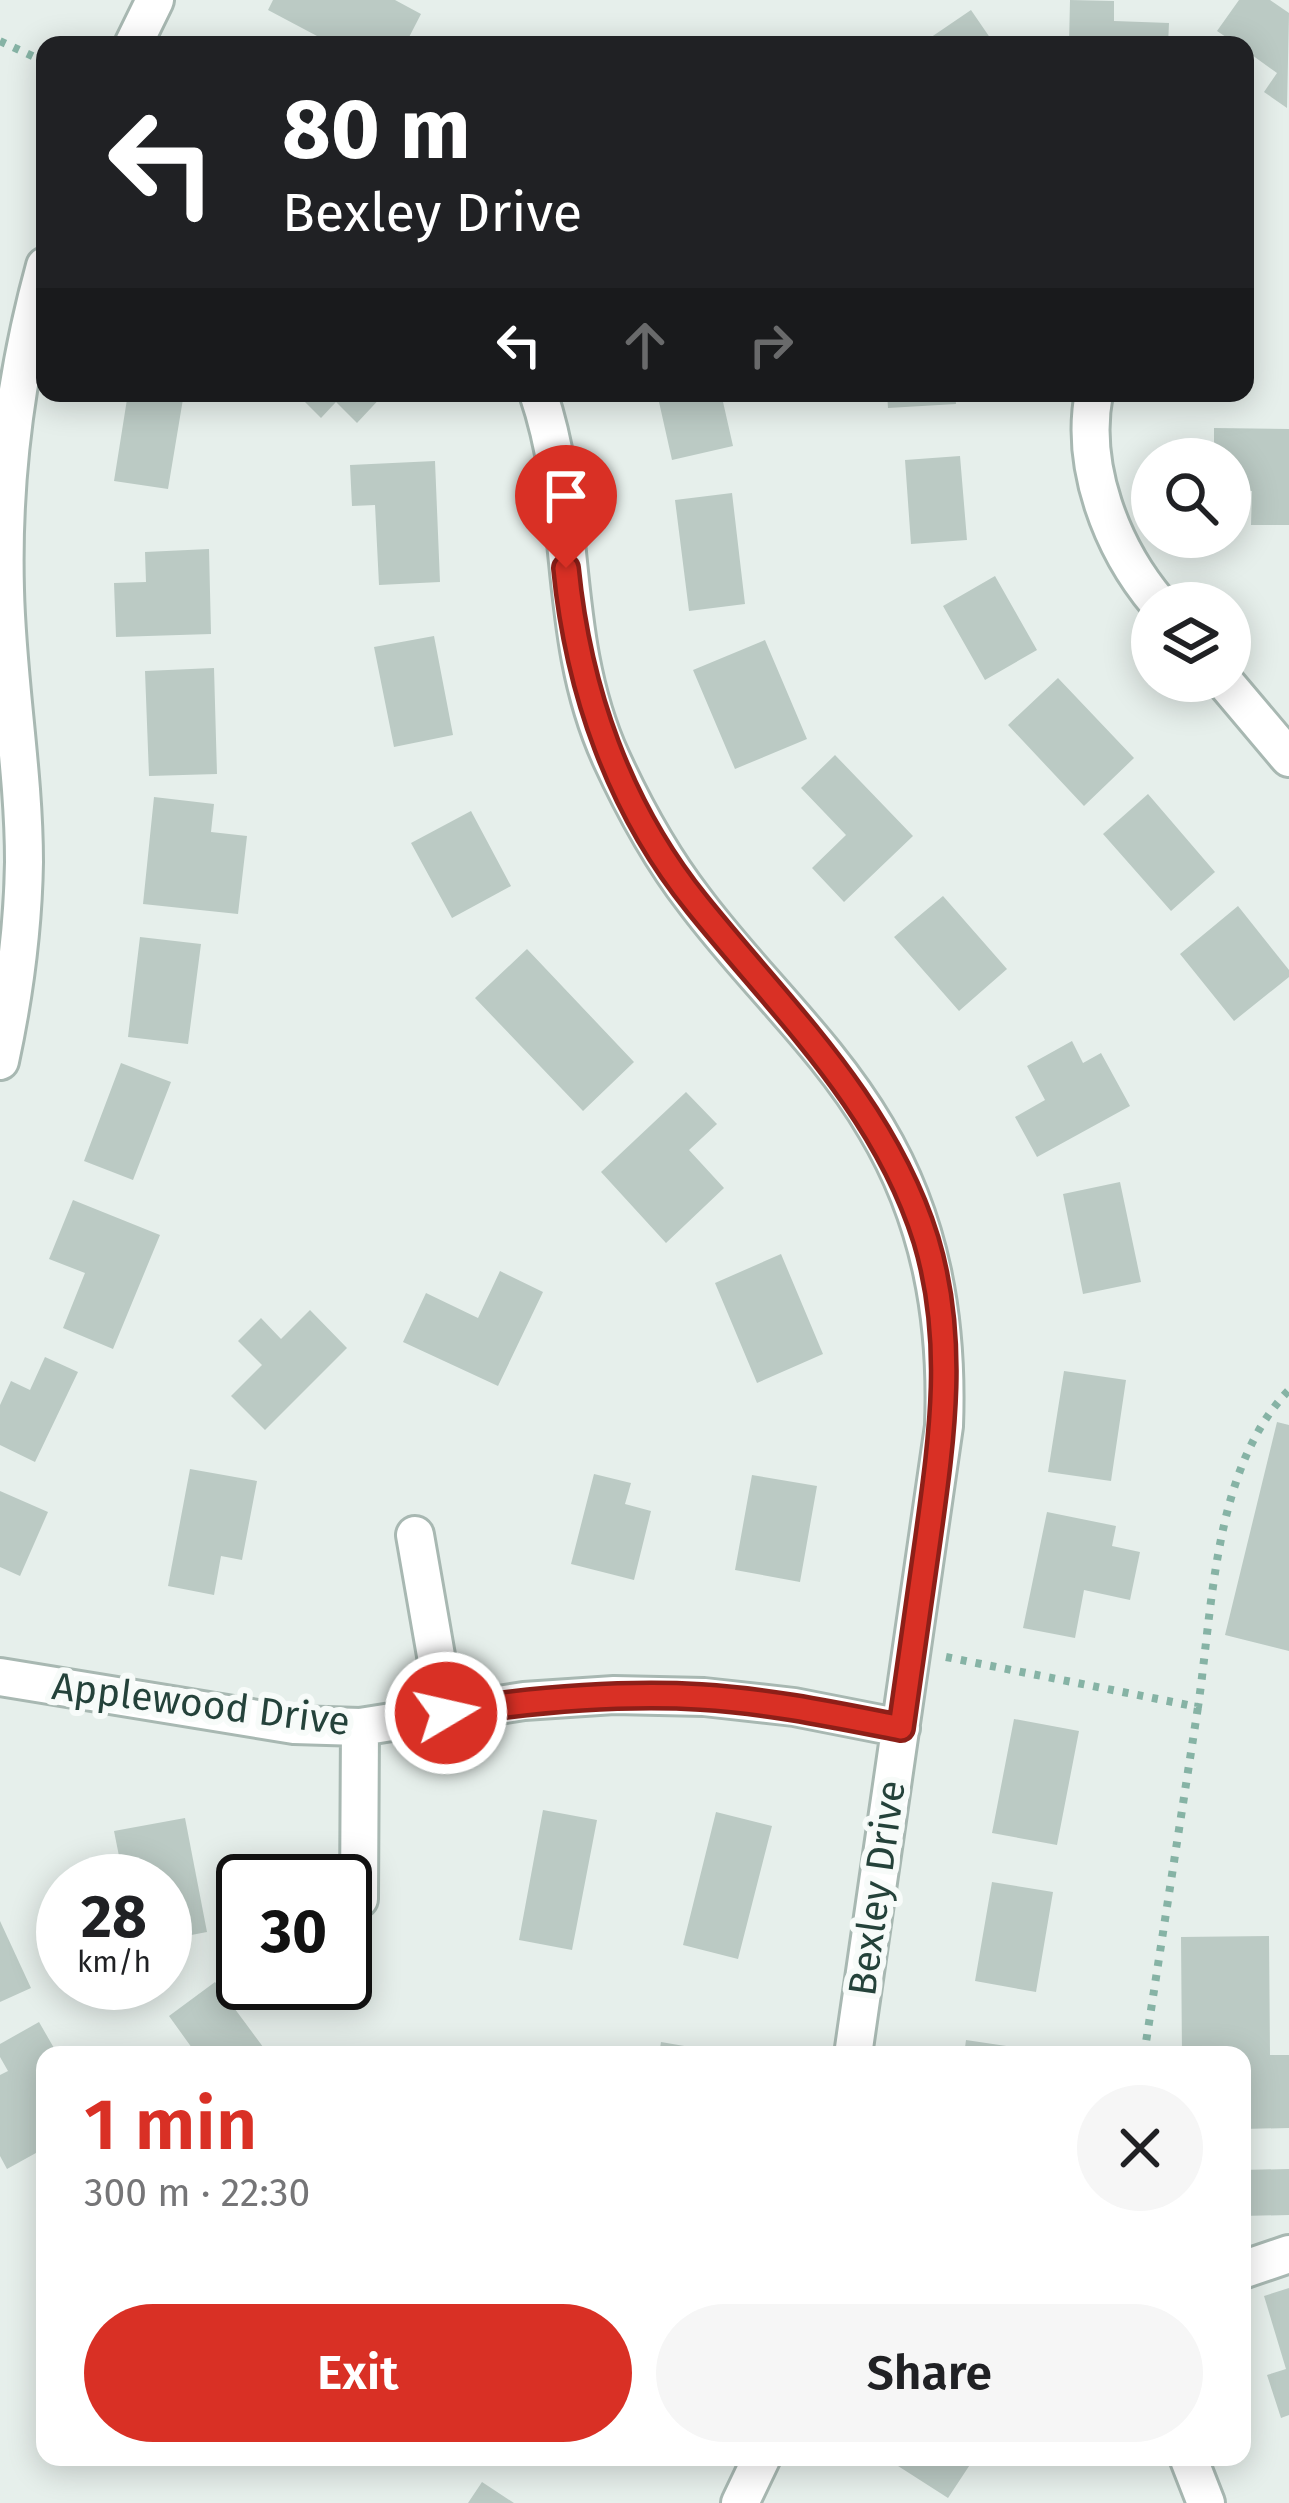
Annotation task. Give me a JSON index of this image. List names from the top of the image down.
{
  "streets": {
    "street": ["Applewood Drive", "Bexley Drive"]
  },
  "crossings": [
    ["Applewood Drive", "Bexley Drive"]
  ],
  "page": {
    "turn": ["80 m", "Bexley Drive"],
    "speed": "28 km/h",
    "limit": "30",
    "heading": ["1 min", "300 m · 22:30"],
    "buttons": ["Exit", "Share"]
  }
}
